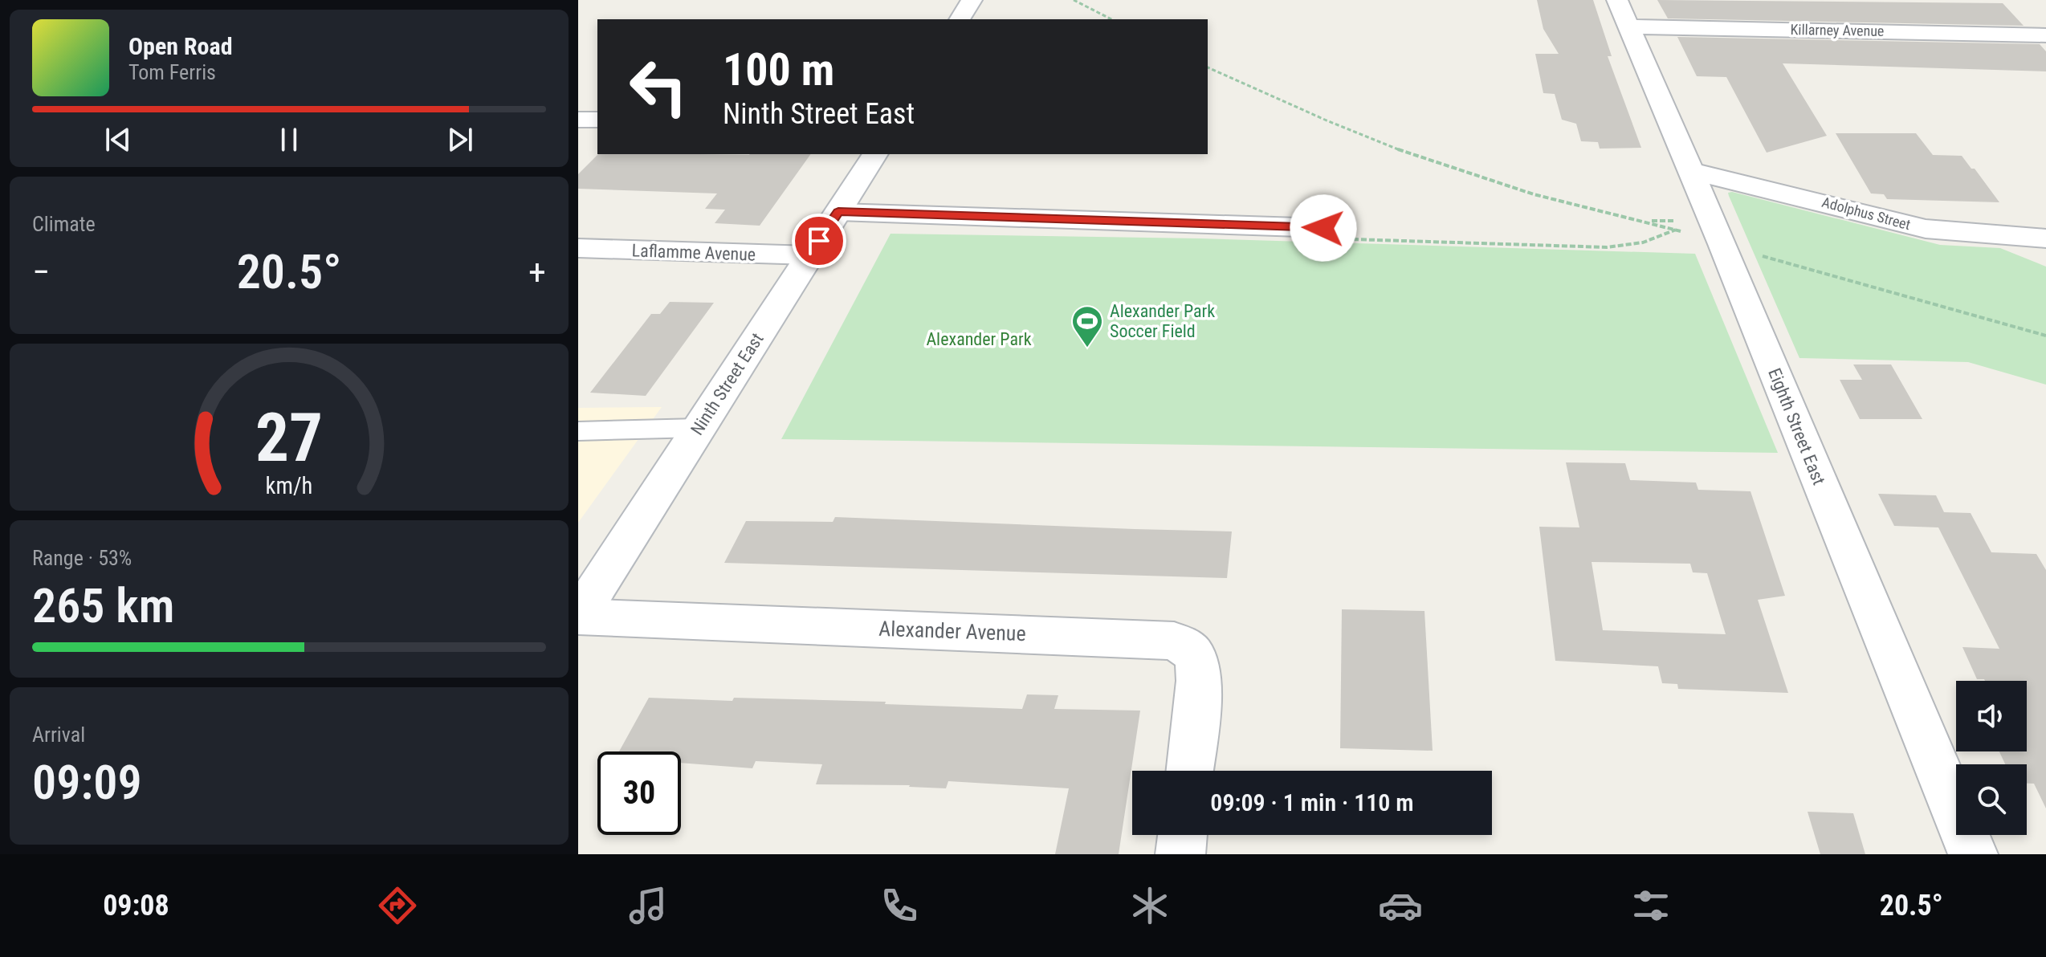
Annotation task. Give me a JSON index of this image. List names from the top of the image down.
{
  "streets": {
    "street": [
      "Killarney Avenue",
      "Adolphus Street",
      "Laflamme Avenue",
      "Ninth Street East",
      "Eighth Street East",
      "Alexander Avenue"
    ]
  },
  "crossings": [
    ["Killarney Avenue", "Eighth Street East"],
    ["Adolphus Street", "Eighth Street East"],
    ["Laflamme Avenue", "Ninth Street East"],
    ["Ninth Street East", "Alexander Avenue"]
  ],
  "parks": ["Alexander Park"],
  "places": {
    "sports": ["Alexander Park Soccer Field"]
  },
  "page": {
    "song": ["Open Road", "Tom Ferris"],
    "turn": ["100 m", "Ninth Street East"],
    "tile": [
      "Climate",
      ["Range · 53%", "265 km"],
      ["Arrival", "09:09"]
    ],
    "heat": ["−", "20.5°", "+"],
    "limit": "30",
    "trip": "09:09 · 1 min · 110 m",
    "tabs": ["09:08", "20.5°"],
    "gauge": ["27", "km/h"]
  }
}
